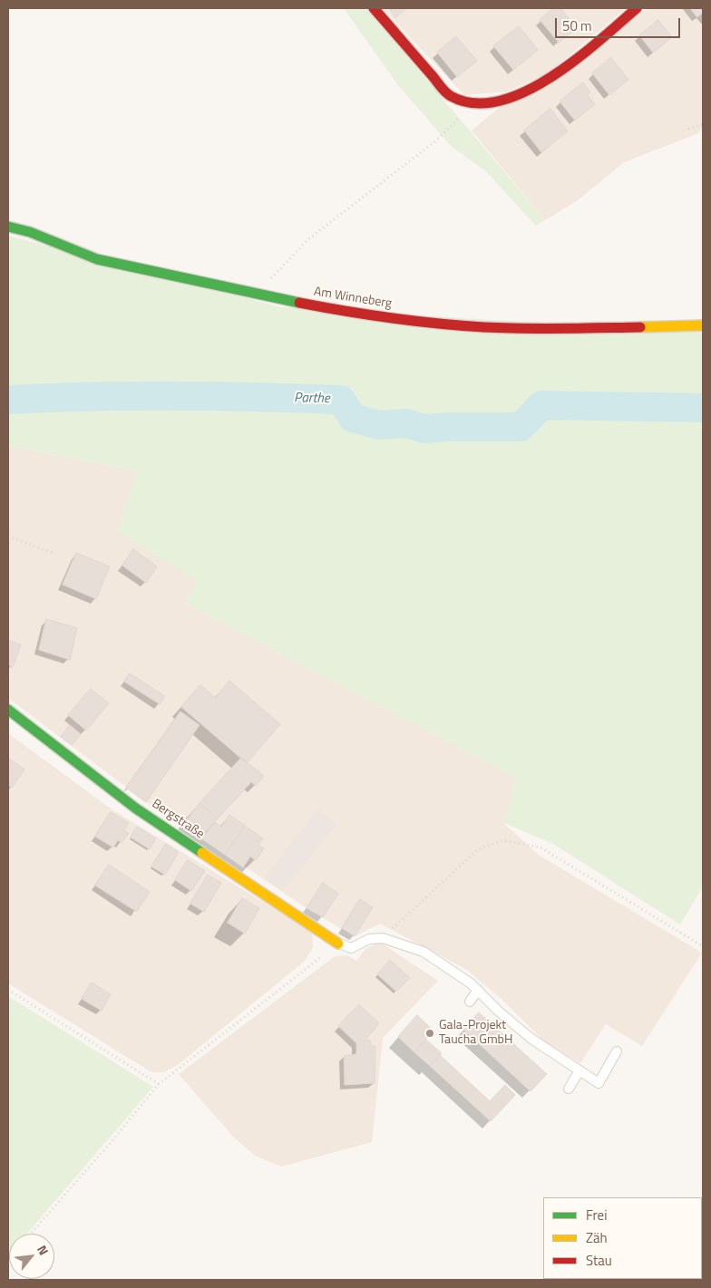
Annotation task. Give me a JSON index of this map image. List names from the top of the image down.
{
  "streets": {
    "street": ["Am Winneberg", "Bergstraße"]
  },
  "water": ["Parthe"],
  "places": ["Gala-Projekt Taucha GmbH"],
  "legend": ["Frei", "Zäh", "Stau"],
  "scale_bar": "50 m",
  "north": "top right"
}
